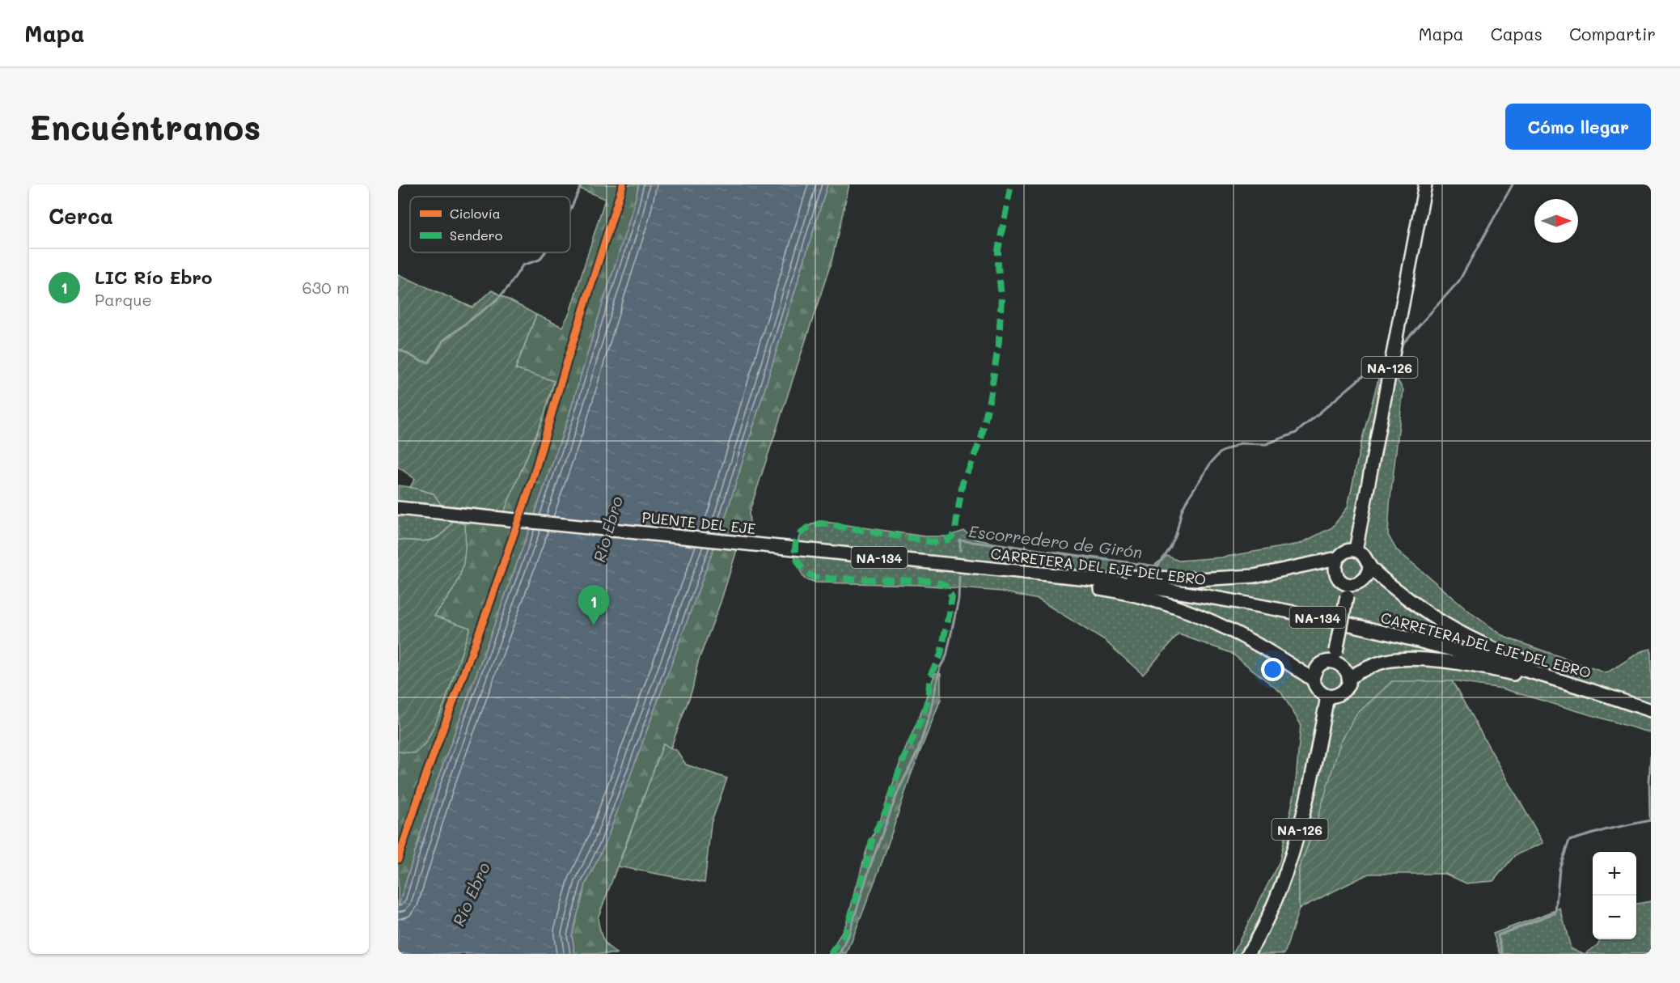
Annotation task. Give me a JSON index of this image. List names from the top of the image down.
{
  "streets": {
    "main road": [
      "NA-126",
      "PUENTE DEL EJE",
      "NA-134",
      "CARRETERA DEL EJE DEL EBRO"
    ]
  },
  "crossings": [
    ["PUENTE DEL EJE", "CARRETERA DEL EJE DEL EBRO"]
  ],
  "water": ["Río Ebro", "Escorredero de Girón"],
  "legend": ["Ciclovía", "Sendero"],
  "north": "right",
  "page": {
    "header": "Mapa",
    "nav": ["Mapa", "Capas", "Compartir"],
    "buttons": "Cómo llegar",
    "title": "Encuéntranos",
    "heading": "Cerca",
    "list": [
      {
        "mark": "1",
        "name": "LIC Río Ebro",
        "note": "Parque",
        "value": "630 m"
      }
    ],
    "pins": "1",
    "map_buttons": ["+", "−"]
  }
}
